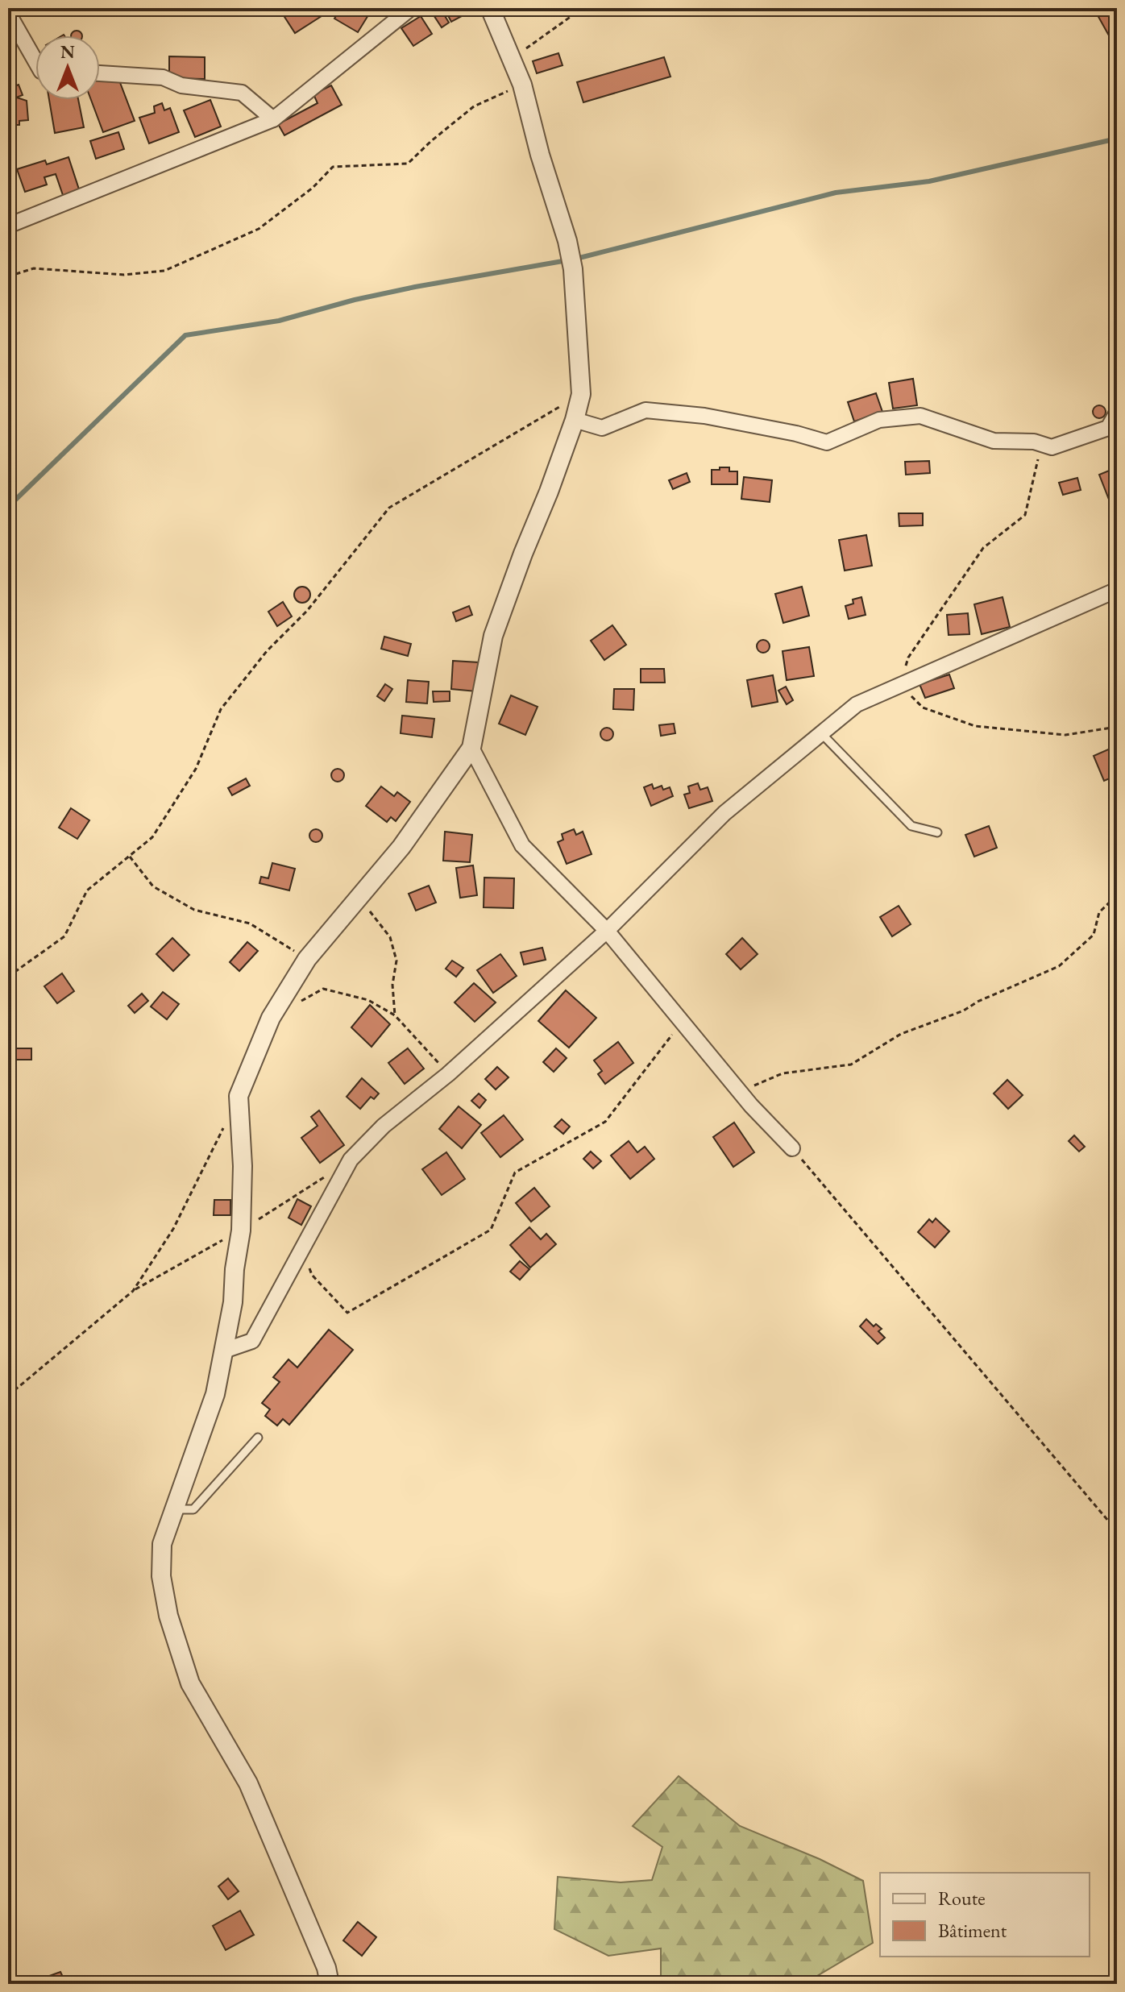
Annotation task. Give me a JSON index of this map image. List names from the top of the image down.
{
  "legend": ["Route", "Bâtiment"],
  "north": "top"
}
